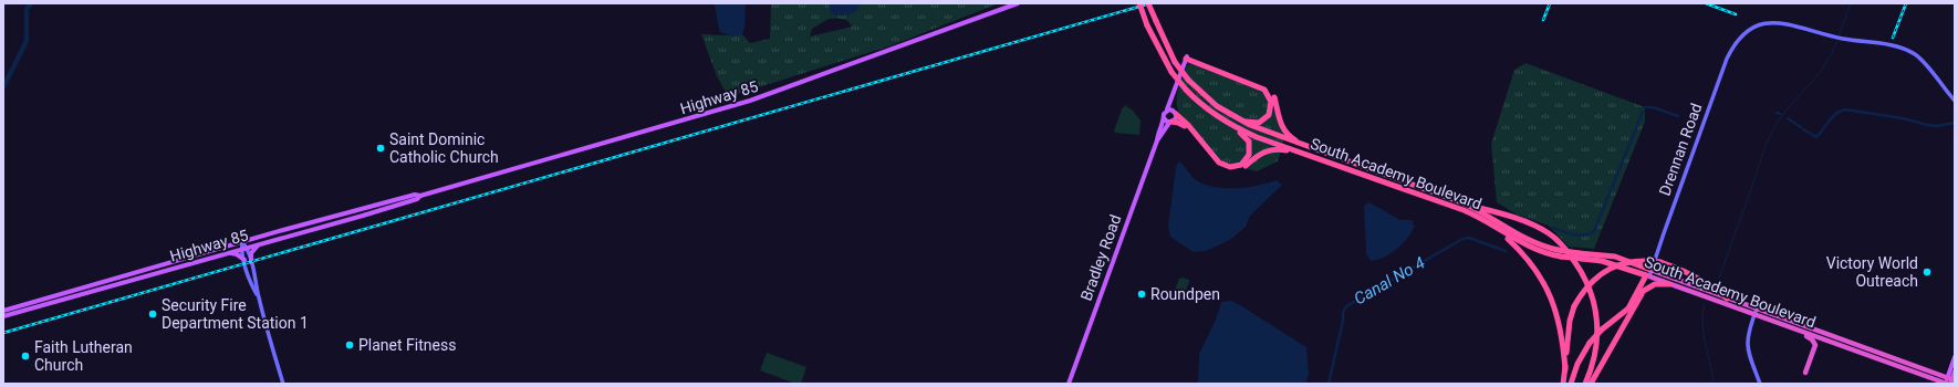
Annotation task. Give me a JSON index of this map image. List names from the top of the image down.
{
  "streets": {
    "highway": ["South Academy Boulevard"],
    "main road": ["Highway 85", "Drennan Road", "Bradley Road"]
  },
  "crossings": [
    ["Drennan Road", "South Academy Boulevard"]
  ],
  "water": ["Canal No 4"],
  "places": [
    "Saint Dominic Catholic Church",
    "Victory World Outreach",
    "Roundpen",
    "Security Fire Department Station 1",
    "Planet Fitness",
    "Faith Lutheran Church"
  ]
}
